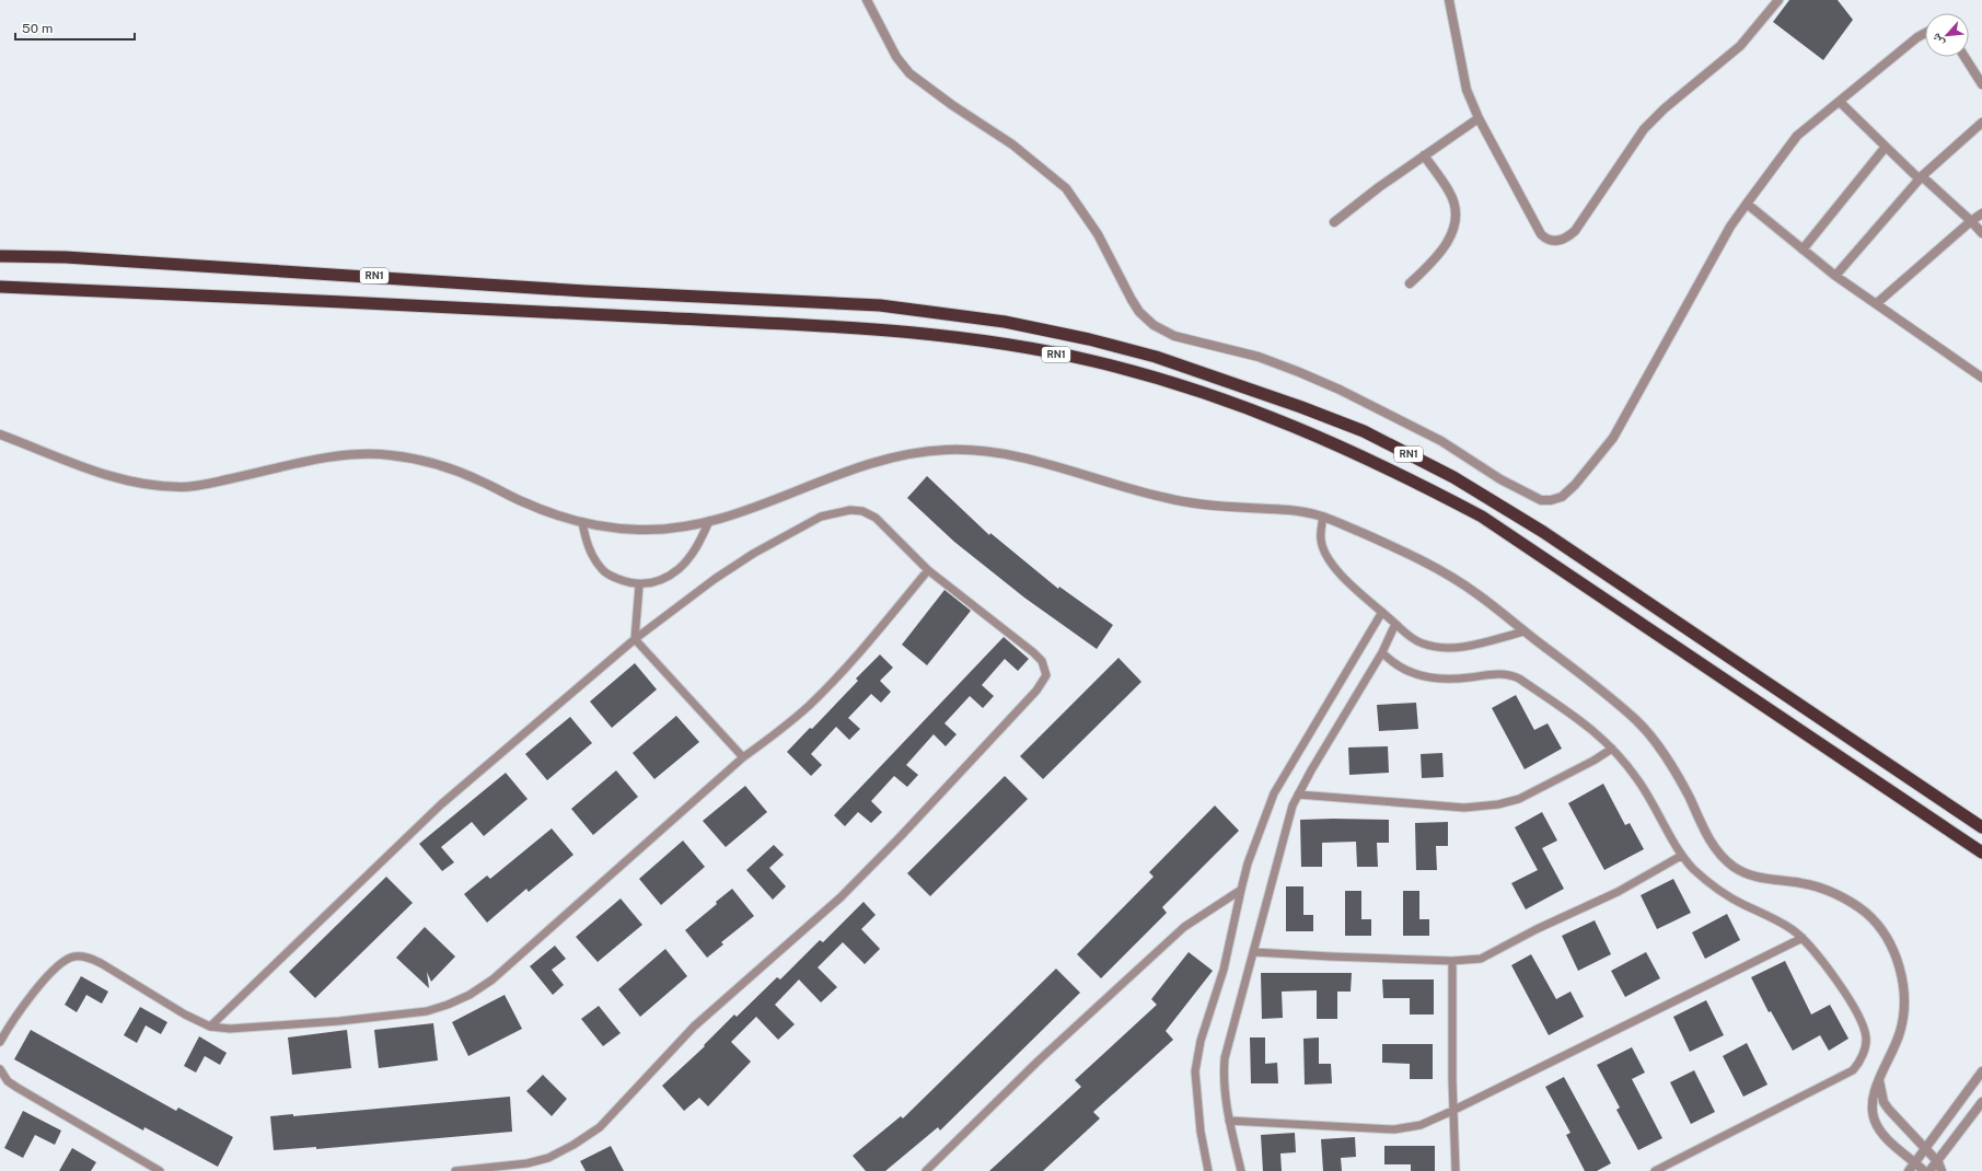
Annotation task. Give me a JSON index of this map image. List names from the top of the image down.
{
  "streets": {
    "highway": ["RN1"]
  },
  "scale_bar": "50 m",
  "north": "bottom left"
}
